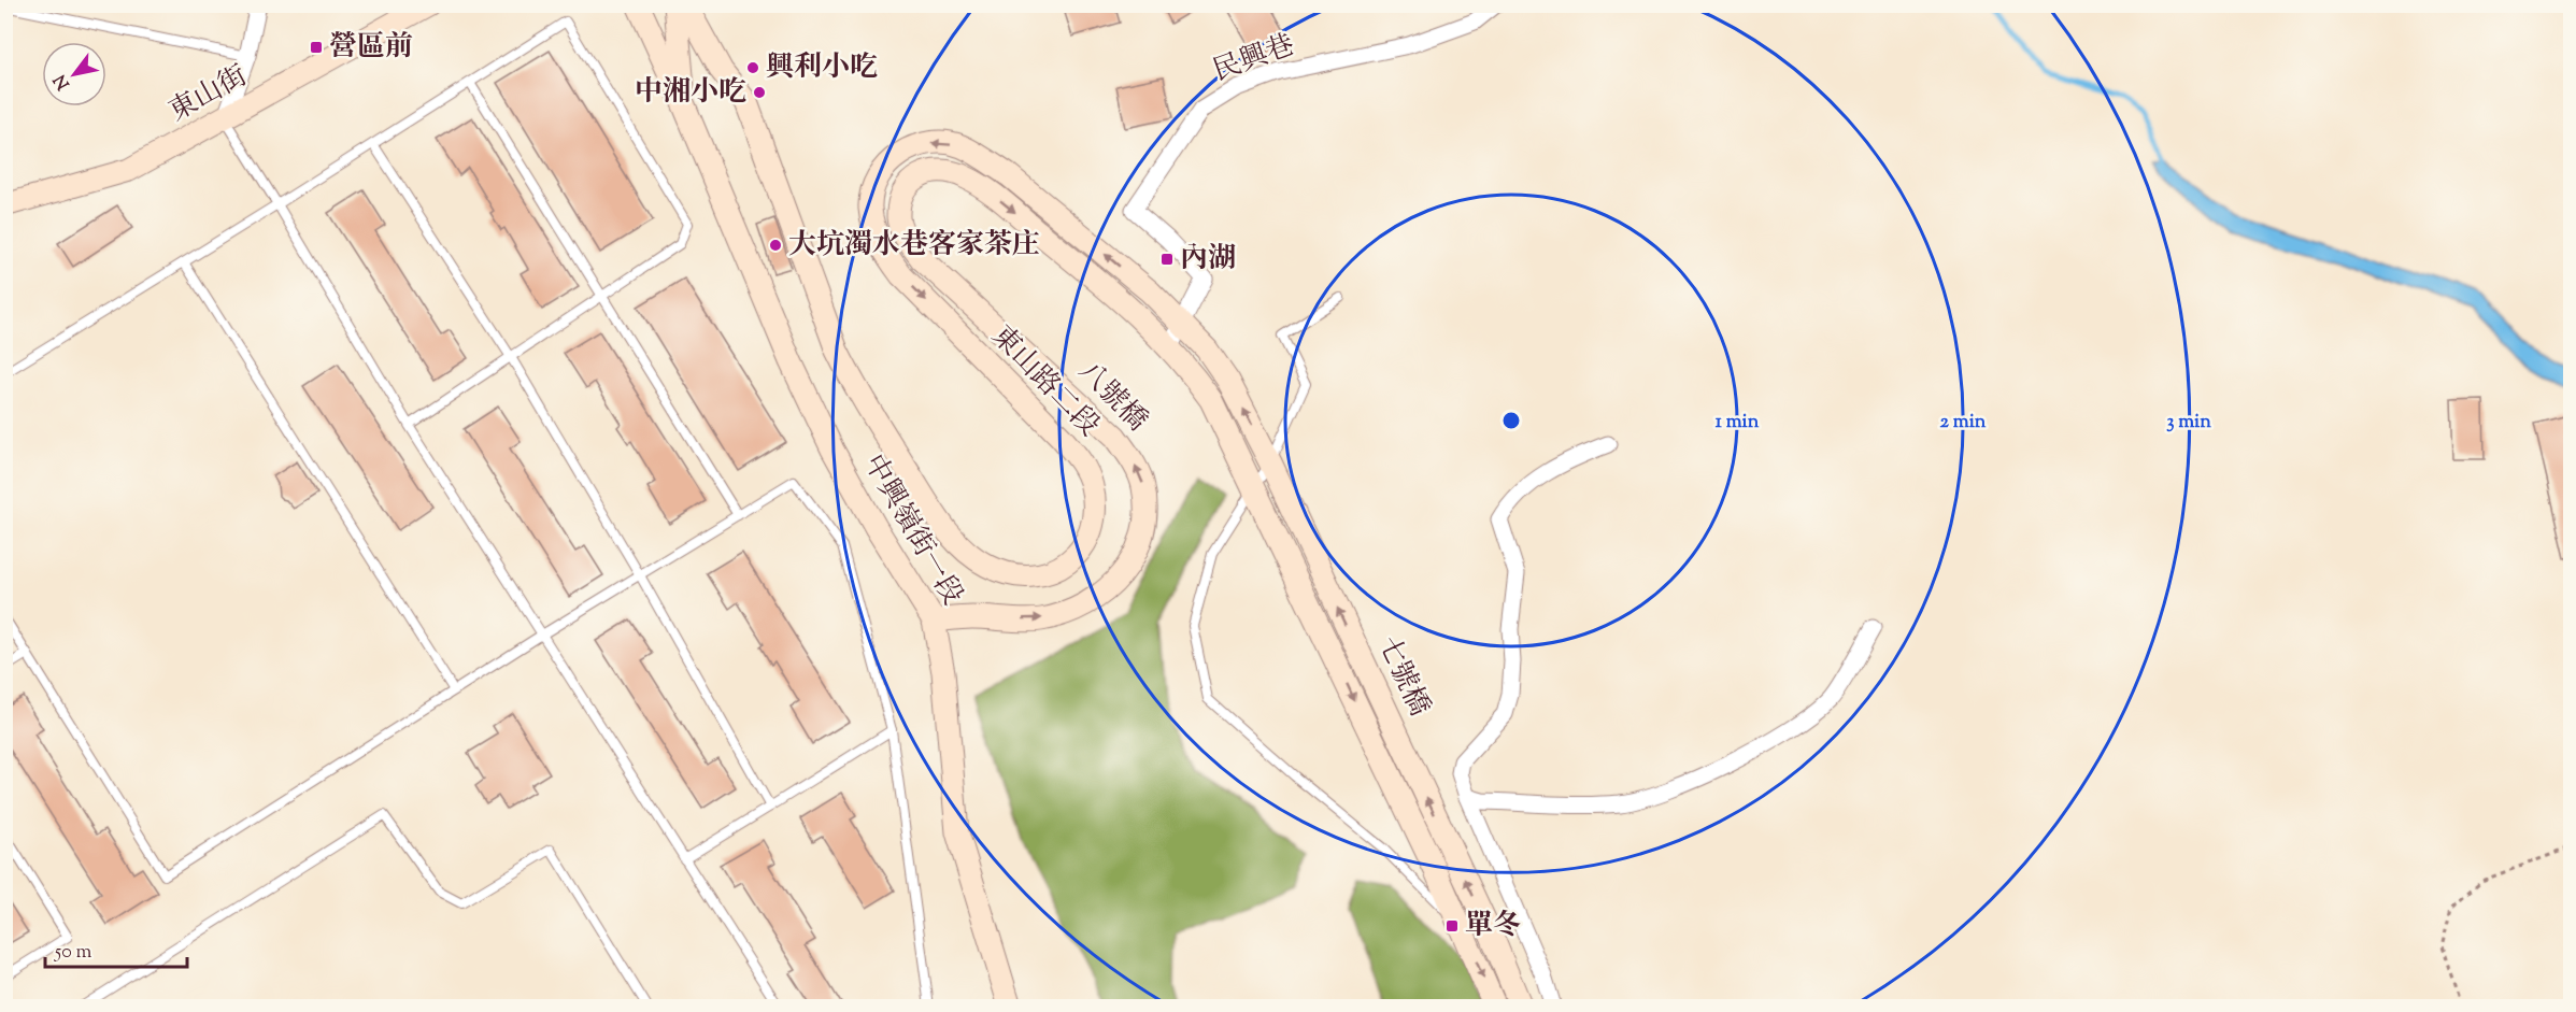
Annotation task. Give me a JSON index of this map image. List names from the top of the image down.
{
  "streets": {
    "main road": [
      "東山街",
      "東山路二段",
      "八號橋",
      "中興嶺街一段",
      "七號橋"
    ],
    "street": ["民興巷"]
  },
  "crossings": [
    ["民興巷", "東山路二段"],
    ["民興巷", "八號橋"],
    ["東山路二段", "七號橋"],
    ["八號橋", "中興嶺街一段"]
  ],
  "places": {
    "transit": ["營區前", "內湖", "單冬"],
    "other": ["興利小吃", "中湘小吃", "大坑濁水巷客家茶庄"]
  },
  "scale_bar": "50 m",
  "north": "bottom left",
  "rings": ["1 min", "2 min", "3 min"]
}
